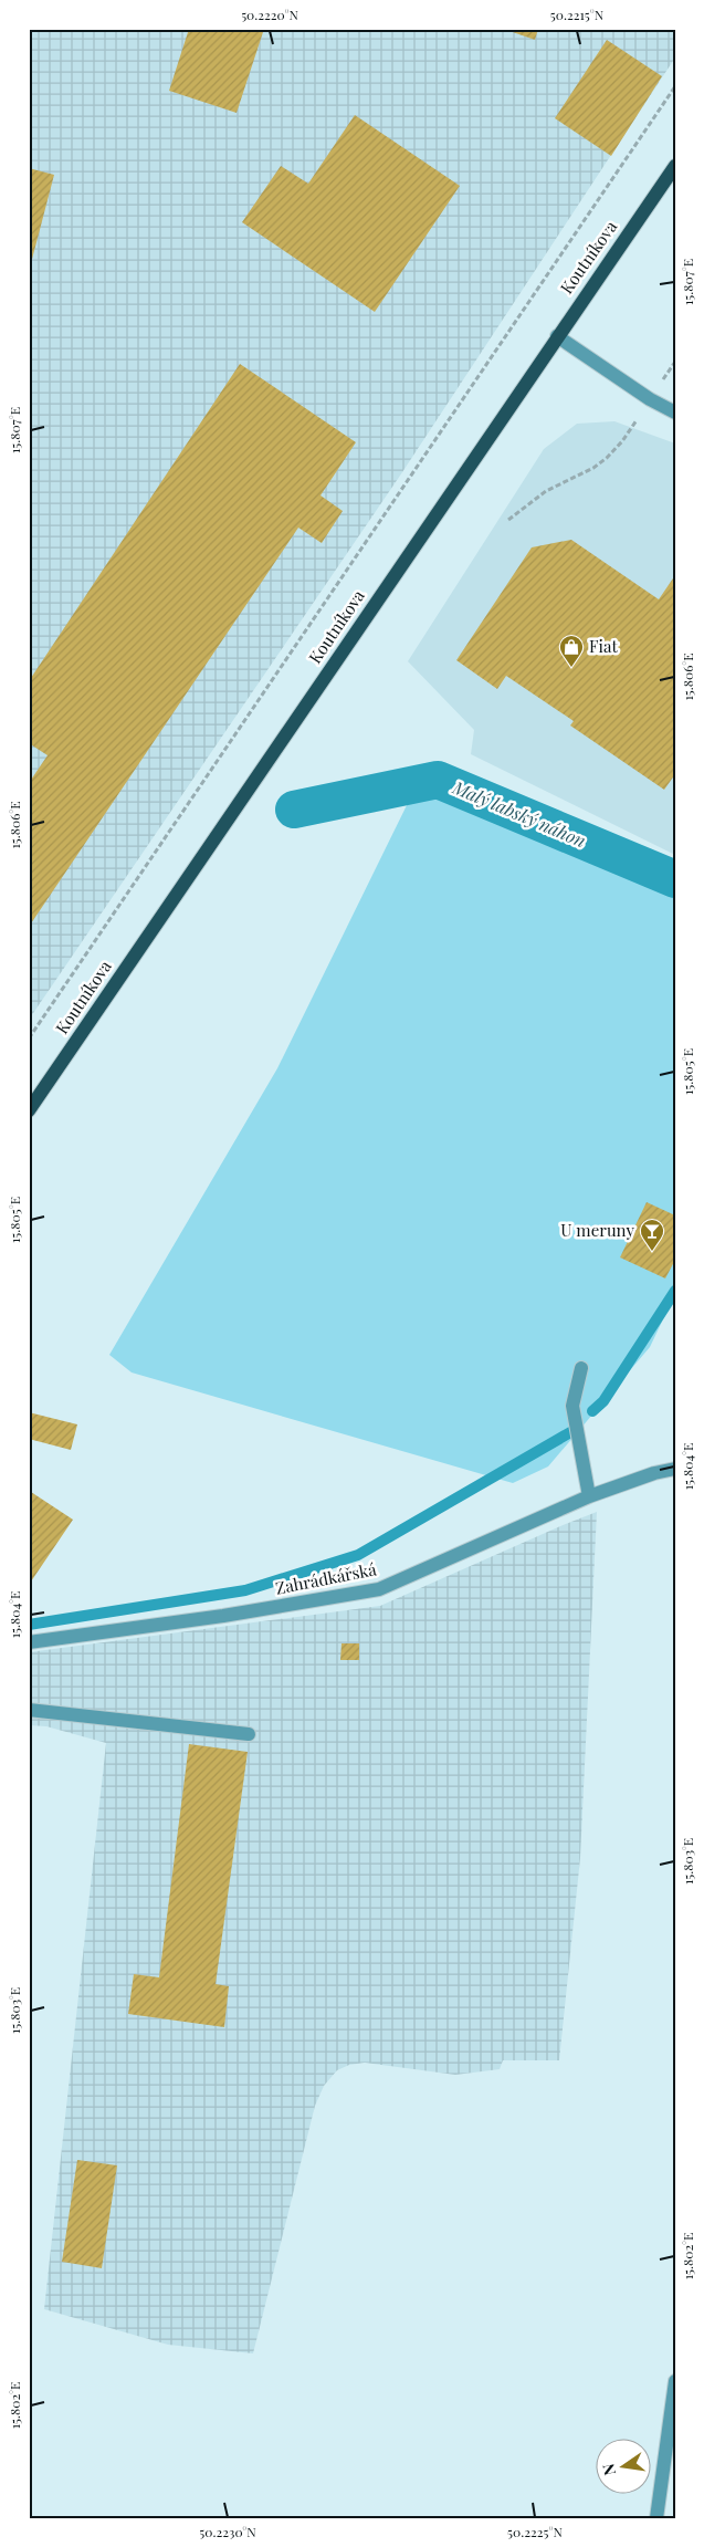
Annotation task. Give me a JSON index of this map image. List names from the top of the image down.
{
  "streets": {
    "main road": ["Koutníkova"],
    "street": ["Zahrádkářská"]
  },
  "water": ["Malý labský náhon"],
  "places": {
    "shop": ["Fiat"],
    "bar": ["U meruny"]
  },
  "north": "left",
  "coordinates": [
    "50.2220°N",
    "50.2215°N",
    "15.807°E",
    "15.806°E",
    "15.805°E",
    "15.804°E",
    "15.803°E",
    "15.802°E",
    "50.2230°N",
    "50.2225°N"
  ]
}
